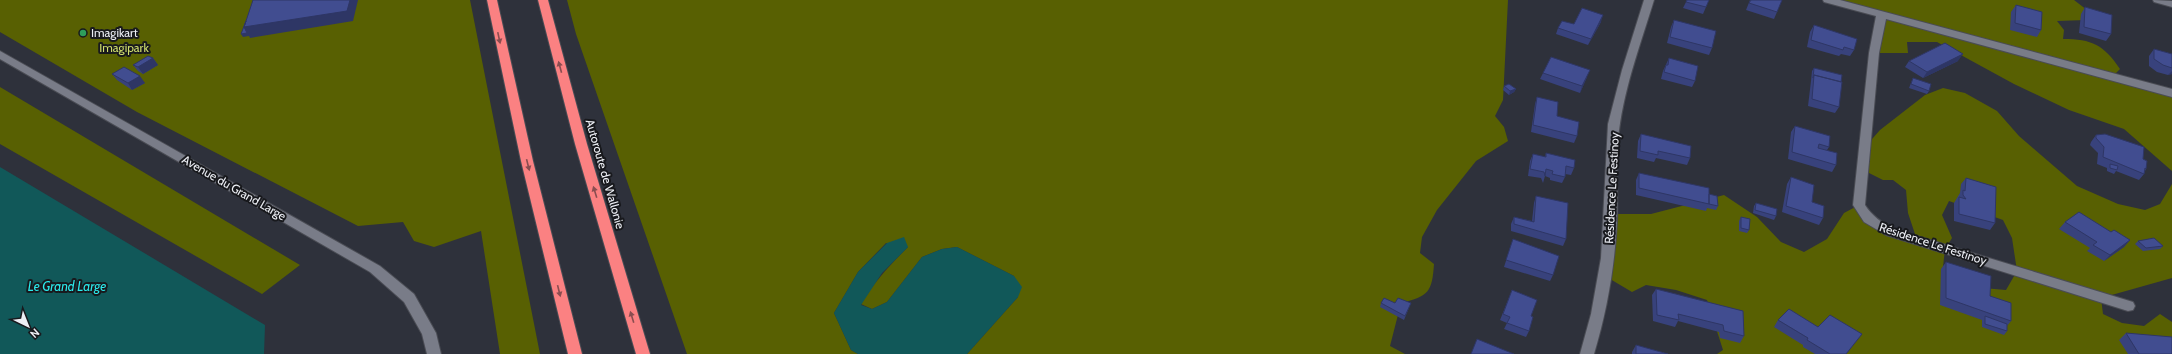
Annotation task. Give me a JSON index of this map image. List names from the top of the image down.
{
  "streets": {
    "highway": ["Autoroute de Wallonie"],
    "street": ["Avenue du Grand Large", "Résidence Le Festinoy"]
  },
  "water": ["Le Grand Large"],
  "parks": ["Imagipark"],
  "places": ["Imagikart"],
  "north": "bottom right"
}
